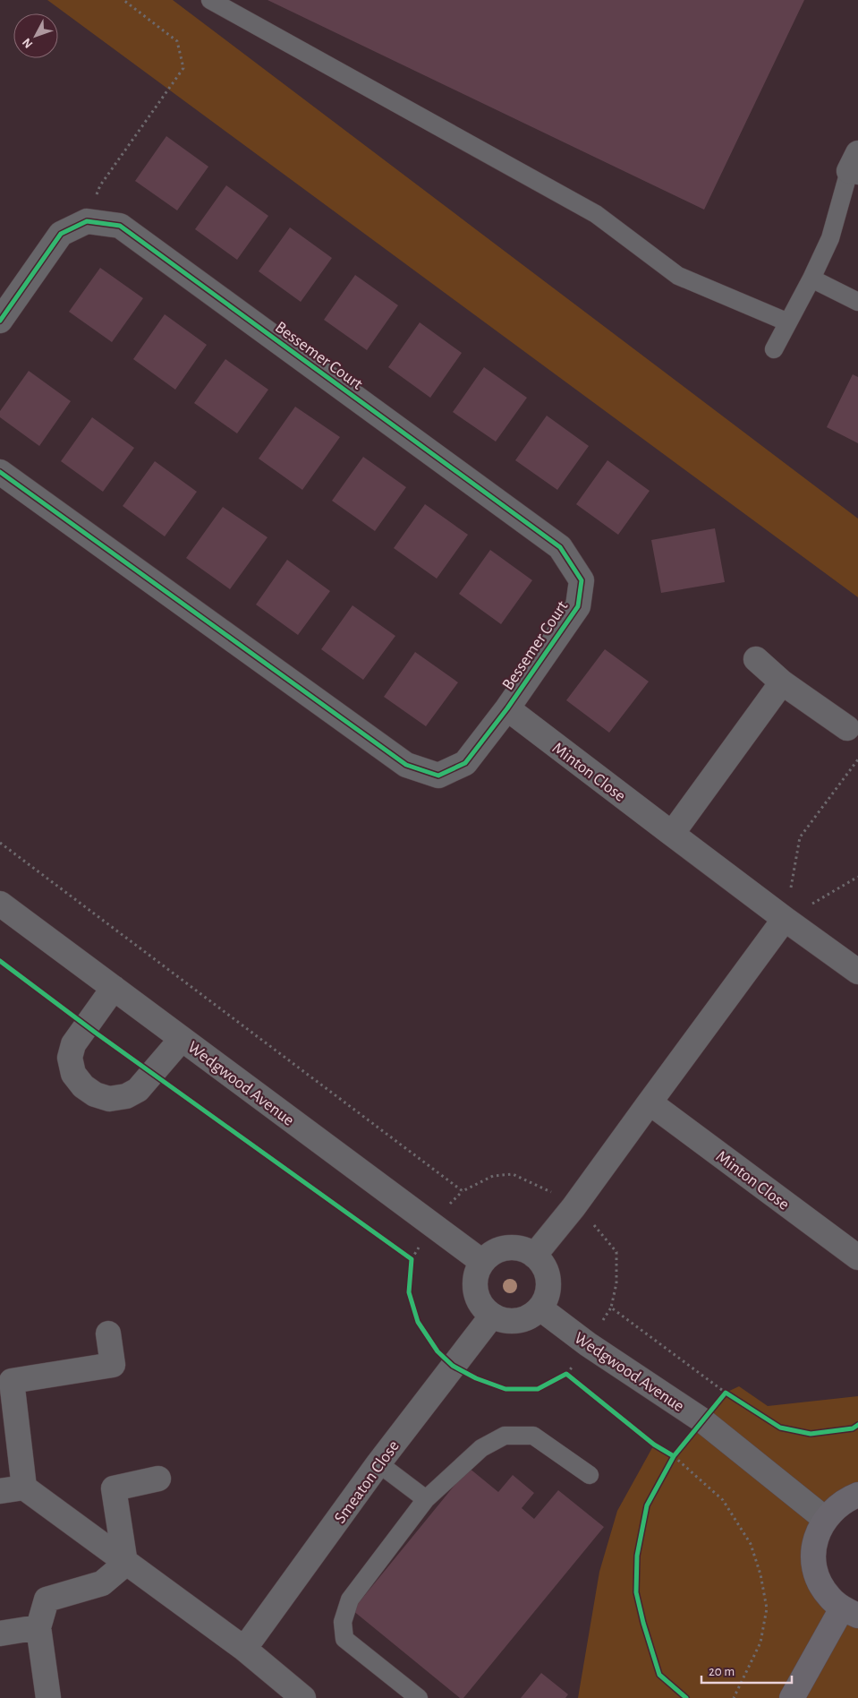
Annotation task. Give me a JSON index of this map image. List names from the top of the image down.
{
  "streets": {
    "street": [
      "Bessemer Court",
      "Minton Close",
      "Wedgwood Avenue",
      "Smeaton Close"
    ]
  },
  "crossings": [
    ["Bessemer Court", "Minton Close"],
    ["Wedgwood Avenue", "Smeaton Close"]
  ],
  "scale_bar": "20 m",
  "north": "bottom left"
}
